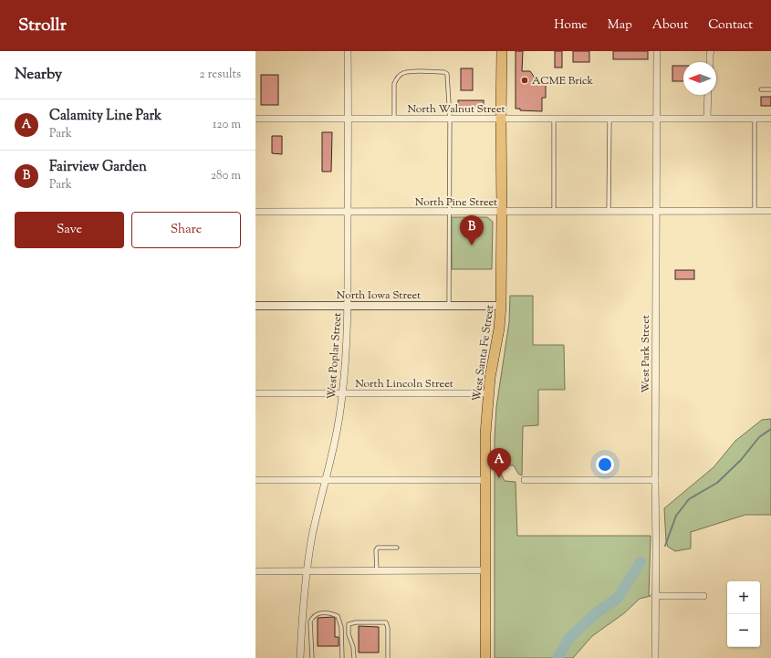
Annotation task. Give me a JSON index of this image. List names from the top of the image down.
{
  "streets": {
    "main road": ["West Santa Fe Street"],
    "street": [
      "North Walnut Street",
      "North Pine Street",
      "North Iowa Street",
      "West Park Street",
      "West Poplar Street",
      "North Lincoln Street"
    ]
  },
  "crossings": [
    ["North Walnut Street", "West Santa Fe Street"],
    ["North Walnut Street", "West Park Street"],
    ["North Walnut Street", "West Poplar Street"],
    ["North Pine Street", "West Santa Fe Street"],
    ["North Pine Street", "West Park Street"],
    ["North Pine Street", "West Poplar Street"],
    ["North Iowa Street", "West Santa Fe Street"],
    ["North Iowa Street", "West Poplar Street"],
    ["West Santa Fe Street", "North Lincoln Street"],
    ["West Poplar Street", "North Lincoln Street"]
  ],
  "places": ["ACME Brick"],
  "north": "left",
  "page": {
    "header": "Strollr",
    "nav": [
      "Home",
      "Map",
      "About",
      "Contact"
    ],
    "heading": ["Nearby", "2 results"],
    "list": [
      {
        "mark": "A",
        "name": "Calamity Line Park",
        "note": "Park",
        "value": "120 m"
      },
      {
        "mark": "B",
        "name": "Fairview Garden",
        "note": "Park",
        "value": "280 m"
      }
    ],
    "buttons": ["Save", "Share"],
    "pins": ["B", "A"],
    "map_buttons": ["+", "−"]
  }
}
